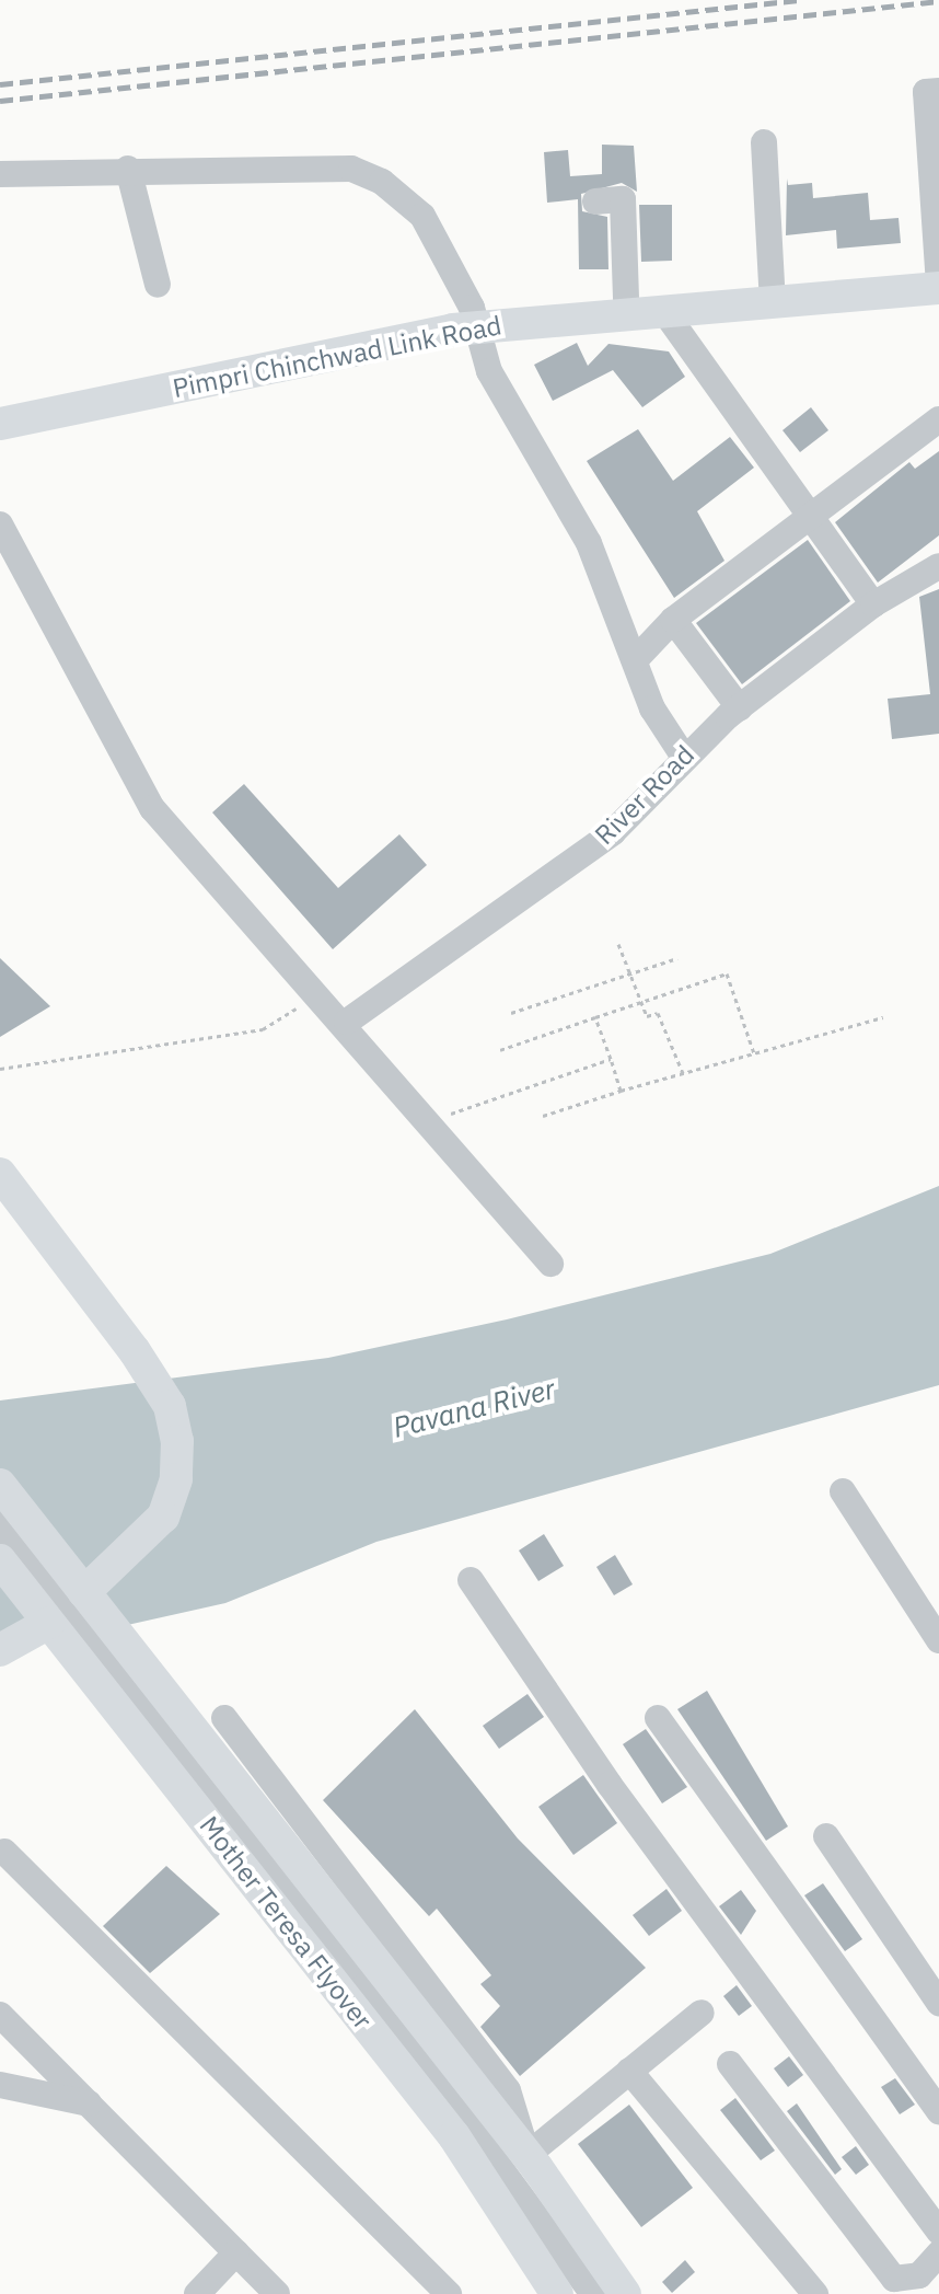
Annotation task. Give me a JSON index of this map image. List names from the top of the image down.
{
  "streets": {
    "main road": ["Pimpri Chinchwad Link Road", "Mother Teresa Flyover"],
    "street": ["River Road"]
  },
  "water": ["Pavana River"]
}
